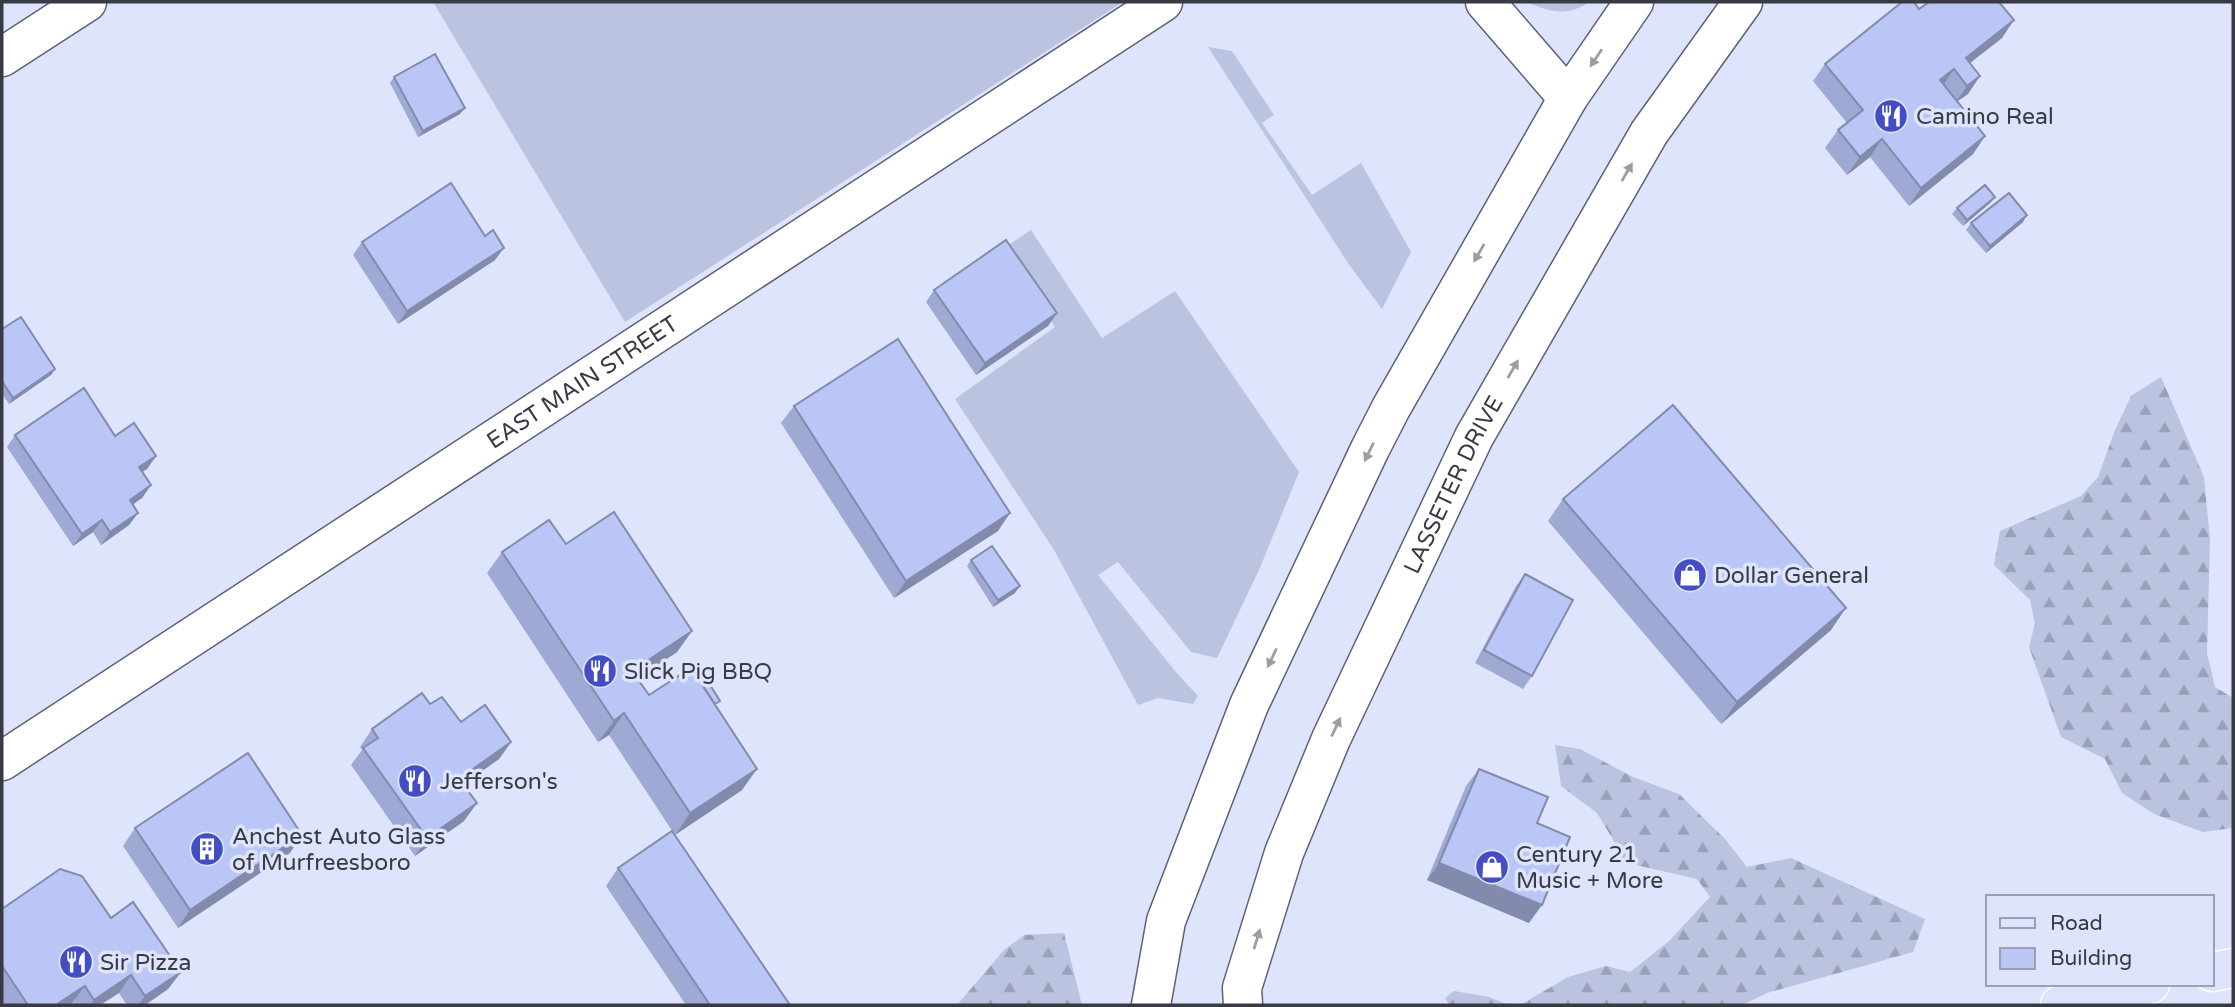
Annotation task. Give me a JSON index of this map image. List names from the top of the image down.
{
  "streets": {
    "street": ["EAST MAIN STREET", "LASSETER DRIVE"]
  },
  "places": {
    "restaurant": [
      "Camino Real",
      "Slick Pig BBQ",
      "Jefferson's",
      "Sir Pizza"
    ],
    "shop": ["Dollar General", "Century 21 Music + More"],
    "building": ["Anchest Auto Glass of Murfreesboro"]
  },
  "legend": ["Road", "Building"]
}
